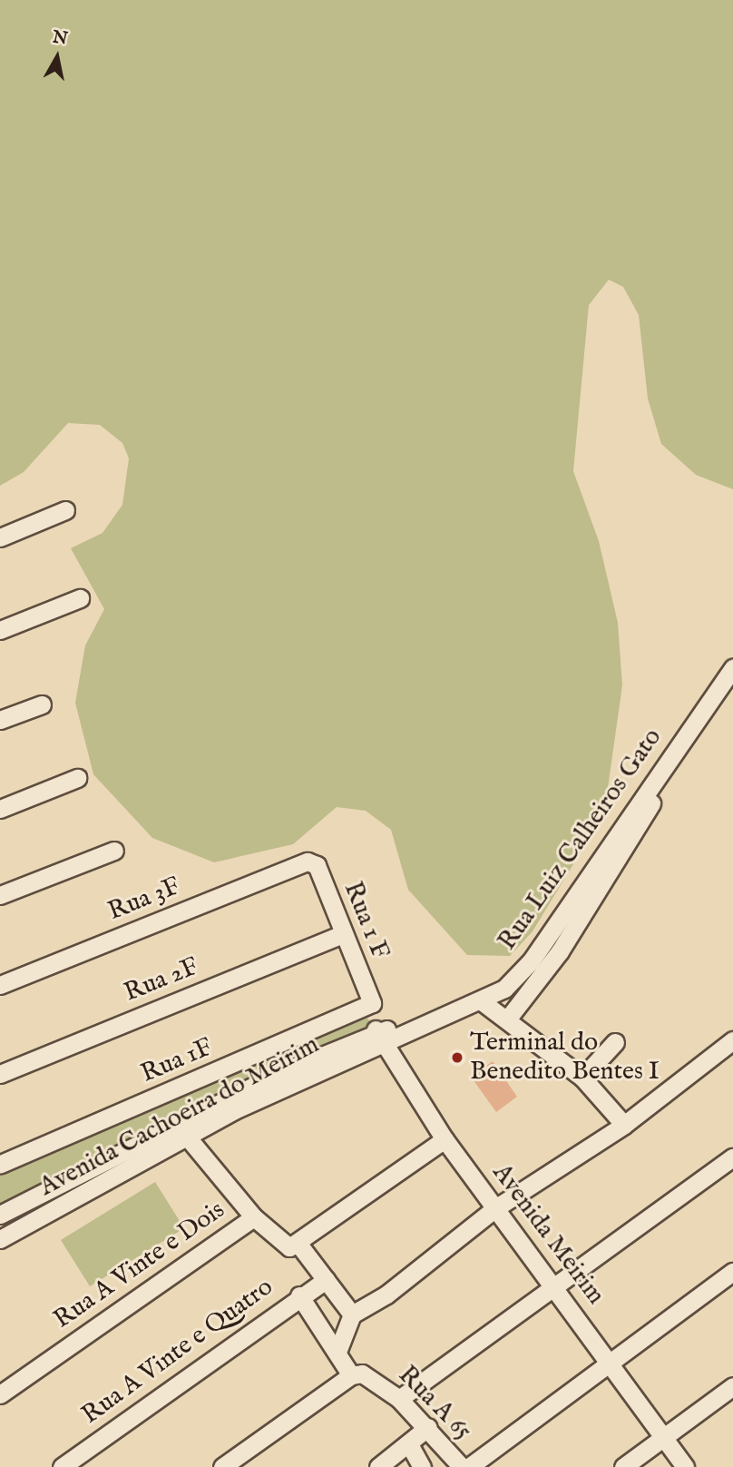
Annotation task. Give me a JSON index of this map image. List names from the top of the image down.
{
  "streets": {
    "street": [
      "Rua Luiz Calheiros Gato",
      "Rua 3F",
      "Rua 1 F",
      "Rua 2F",
      "Rua 1F",
      "Avenida Cachoeira do Meirim",
      "Avenida Meirim",
      "Rua A Vinte e Dois",
      "Rua A Vinte e Quatro",
      "Rua A 65"
    ]
  },
  "crossings": [
    ["Rua Luiz Calheiros Gato", "Avenida Cachoeira do Meirim"],
    ["Rua Luiz Calheiros Gato", "Avenida Meirim"],
    ["Rua 3F", "Rua 1 F"],
    ["Rua 1 F", "Rua 2F"],
    ["Rua 1 F", "Rua 1F"],
    ["Avenida Cachoeira do Meirim", "Avenida Meirim"]
  ],
  "places": ["Terminal do Benedito Bentes I"],
  "north": "top"
}
